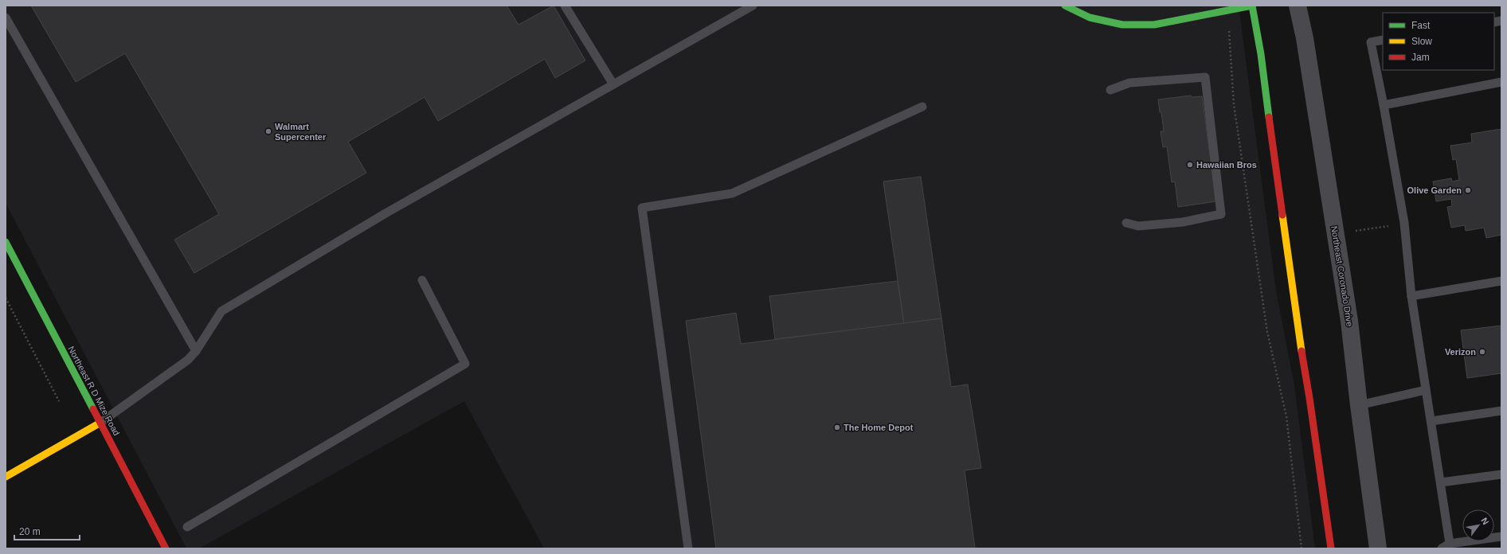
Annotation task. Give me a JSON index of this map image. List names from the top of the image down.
{
  "streets": {
    "street": ["Northeast Coronado Drive", "Northeast R D Mize Road"]
  },
  "places": [
    "Walmart Supercenter",
    "Hawaiian Bros",
    "Olive Garden",
    "Verizon",
    "The Home Depot"
  ],
  "legend": ["Fast", "Slow", "Jam"],
  "scale_bar": "20 m",
  "north": "top right"
}
